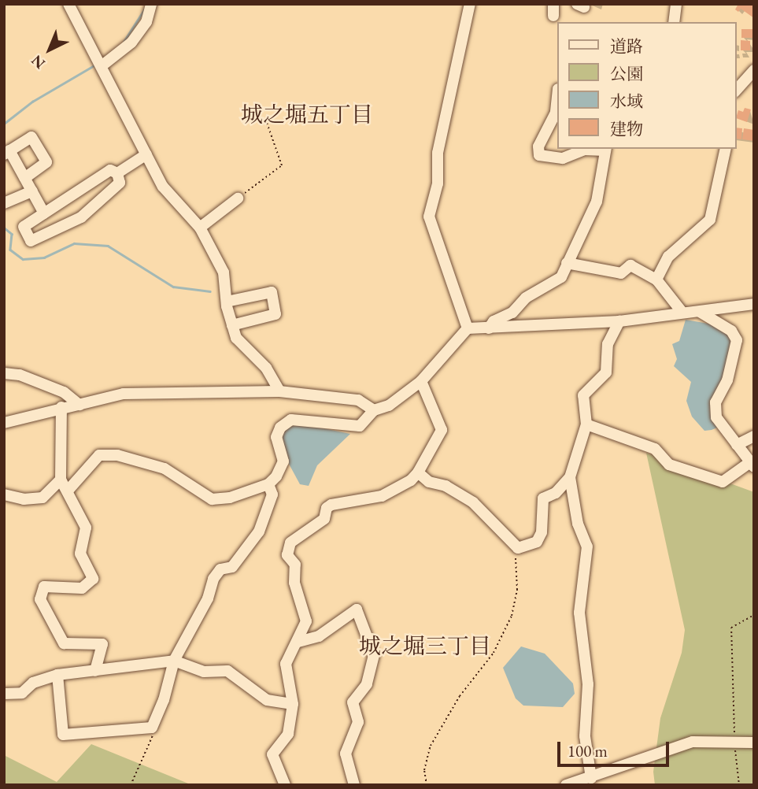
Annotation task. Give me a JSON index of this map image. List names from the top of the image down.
{
  "districts": ["城之堀五丁目", "城之堀三丁目"],
  "legend": [
    "道路",
    "公園",
    "水域",
    "建物"
  ],
  "scale_bar": "100 m",
  "north": "bottom left"
}
